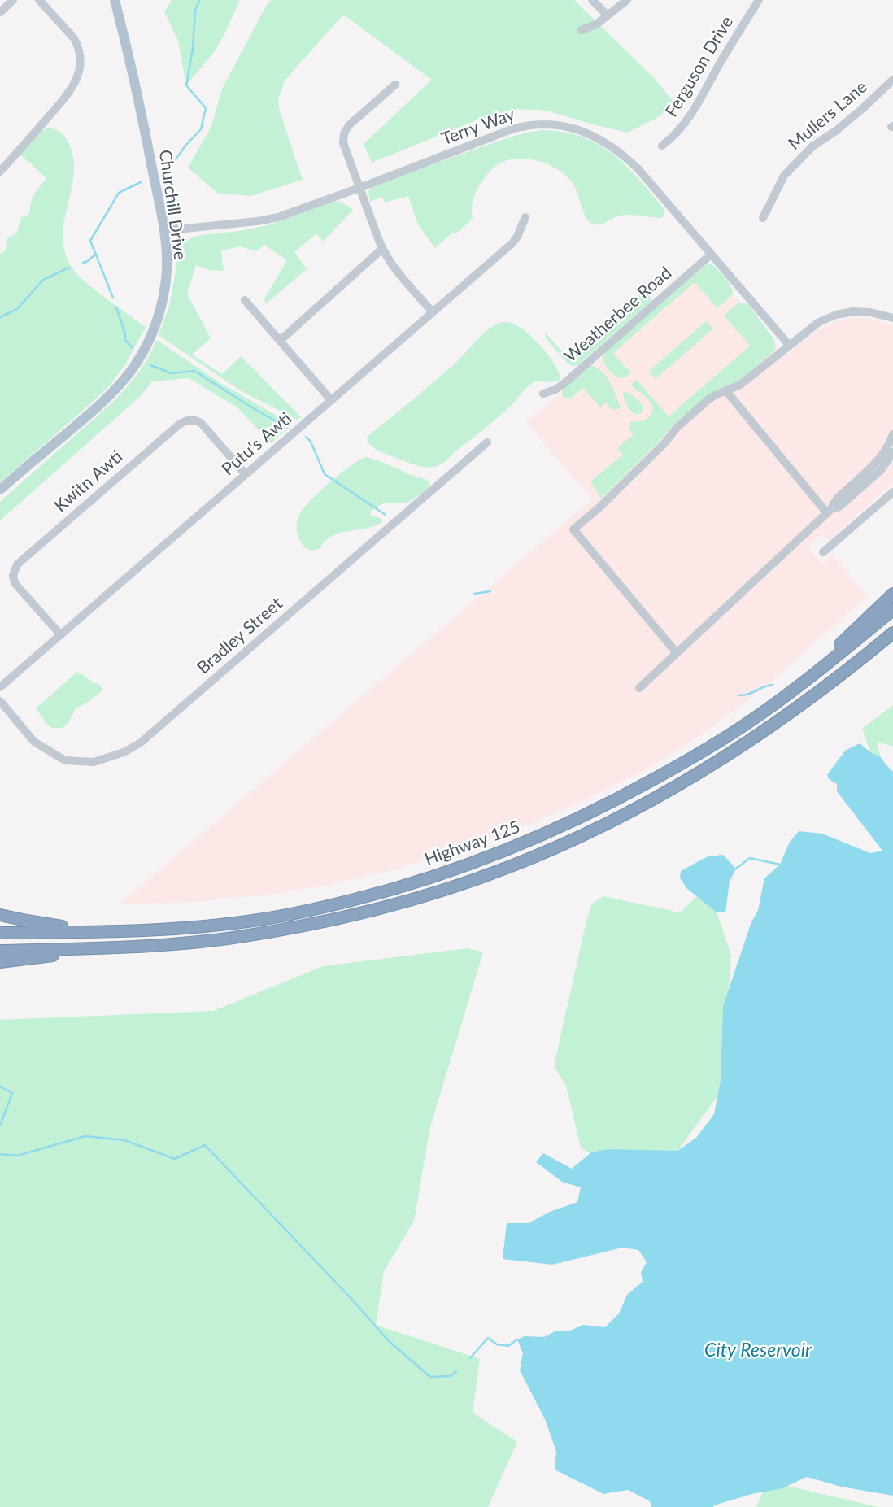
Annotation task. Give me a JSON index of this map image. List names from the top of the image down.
{
  "streets": {
    "highway": ["Highway 125"],
    "main road": ["Churchill Drive"],
    "street": [
      "Ferguson Drive",
      "Mullers Lane",
      "Terry Way",
      "Weatherbee Road",
      "Putu's Awti",
      "Kwitn Awti",
      "Bradley Street"
    ]
  },
  "crossings": [
    ["Terry Way", "Churchill Drive"],
    ["Terry Way", "Weatherbee Road"],
    ["Putu's Awti", "Kwitn Awti"]
  ],
  "water": ["City Reservoir"]
}
